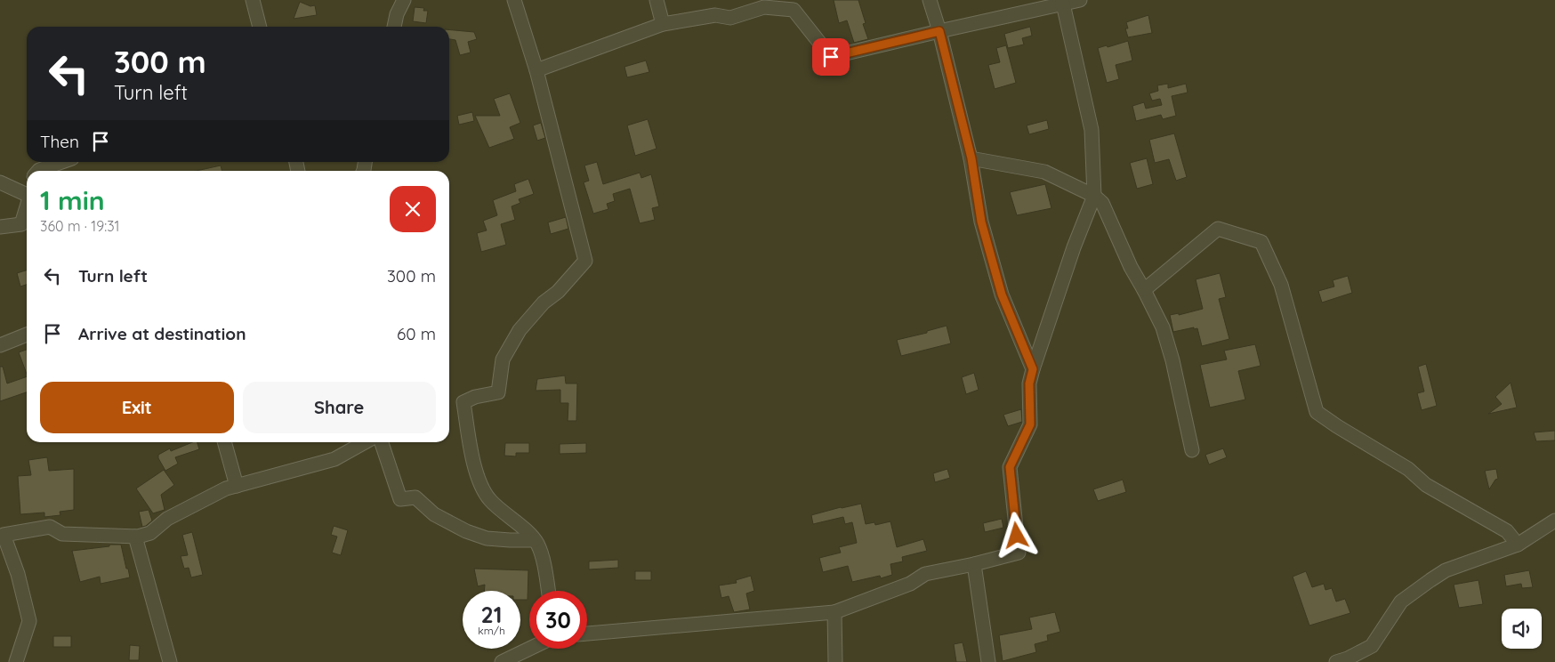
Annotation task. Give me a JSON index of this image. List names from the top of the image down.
{
  "page": {
    "turn": ["300 m", "Turn left"],
    "then": "Then",
    "heading": ["1 min", "360 m · 19:31"],
    "list": [
      {
        "name": "Turn left",
        "value": "300 m"
      },
      {
        "name": "Arrive at destination",
        "value": "60 m"
      }
    ],
    "buttons": ["Exit", "Share"],
    "speed": "21 km/h",
    "limit": "30"
  }
}
